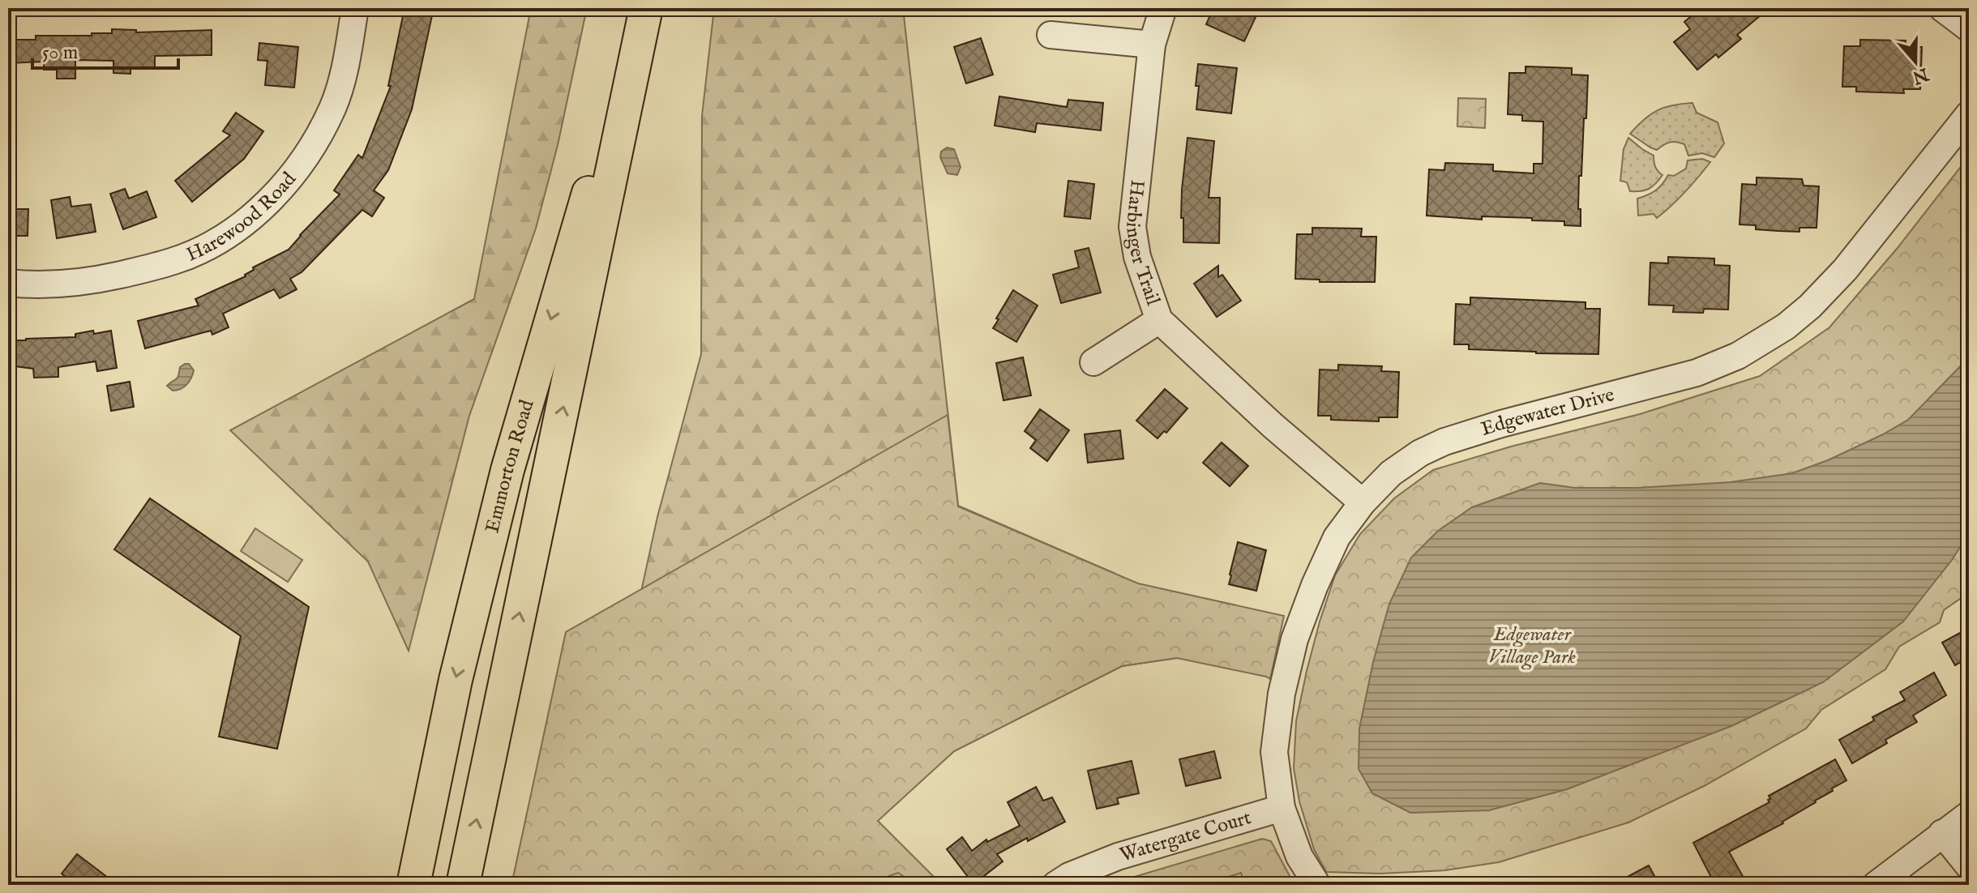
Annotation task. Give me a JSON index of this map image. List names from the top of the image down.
{
  "streets": {
    "main road": ["Emmorton Road"],
    "street": [
      "Harewood Road",
      "Harbinger Trail",
      "Edgewater Drive",
      "Watergate Court"
    ]
  },
  "crossings": [
    ["Harbinger Trail", "Edgewater Drive"],
    ["Edgewater Drive", "Watergate Court"]
  ],
  "parks": ["Edgewater Village Park"],
  "scale_bar": "50 m",
  "north": "bottom"
}
